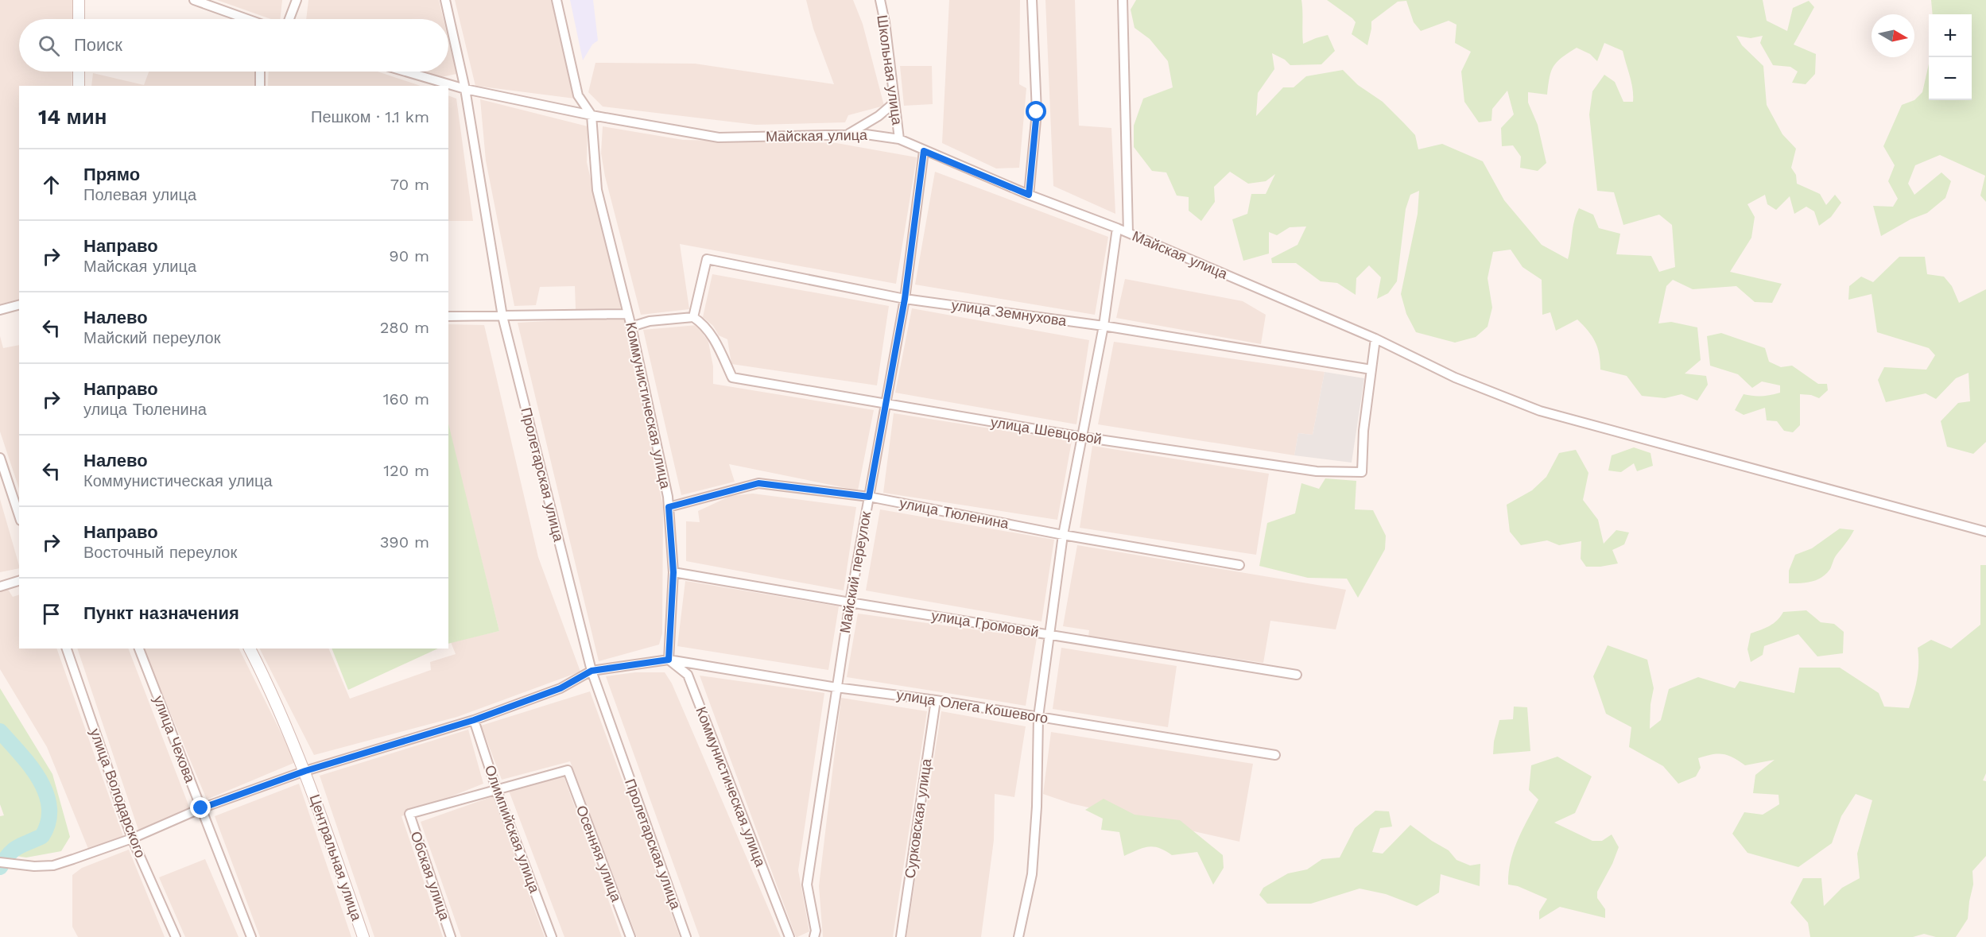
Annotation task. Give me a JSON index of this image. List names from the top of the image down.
{
  "streets": {
    "main road": ["Центральная улица"],
    "street": [
      "Школьная улица",
      "Майская улица",
      "улица Земнухова",
      "Коммунистическая улица",
      "улица Шевцовой",
      "Пролетарская улица",
      "улица Тюленина",
      "Майский переулок",
      "улица Громовой",
      "улица Олега Кошевого",
      "улица Чехова",
      "улица Володарского",
      "Сурковская улица",
      "Олимпийская улица",
      "Осенняя улица",
      "Обская улица"
    ]
  },
  "crossings": [
    ["Школьная улица", "Майская улица"],
    ["Майская улица", "Коммунистическая улица"],
    ["Майская улица", "Пролетарская улица"],
    ["Майская улица", "Майский переулок"],
    ["улица Земнухова", "улица Шевцовой"],
    ["улица Земнухова", "Майский переулок"],
    ["Коммунистическая улица", "улица Тюленина"],
    ["Коммунистическая улица", "улица Громовой"],
    ["Коммунистическая улица", "улица Олега Кошевого"],
    ["улица Шевцовой", "Майский переулок"],
    ["Пролетарская улица", "улица Олега Кошевого"],
    ["улица Тюленина", "Майский переулок"],
    ["Майский переулок", "улица Громовой"],
    ["Майский переулок", "улица Олега Кошевого"],
    ["улица Олега Кошевого", "Сурковская улица"],
    ["Олимпийская улица", "Осенняя улица"],
    ["Олимпийская улица", "Обская улица"],
    ["Осенняя улица", "Обская улица"]
  ],
  "north": "right",
  "page": {
    "map_buttons": ["+", "−"],
    "search": "Поиск",
    "heading": ["14 мин", "Пешком · 1.1 km"],
    "list": [
      ["Прямо", "Полевая улица", "70 m"],
      ["Направо", "Майская улица", "90 m"],
      ["Налево", "Майский переулок", "280 m"],
      ["Направо", "улица Тюленина", "160 m"],
      ["Налево", "Коммунистическая улица", "120 m"],
      ["Направо", "Восточный переулок", "390 m"],
      "Пункт назначения"
    ]
  }
}
